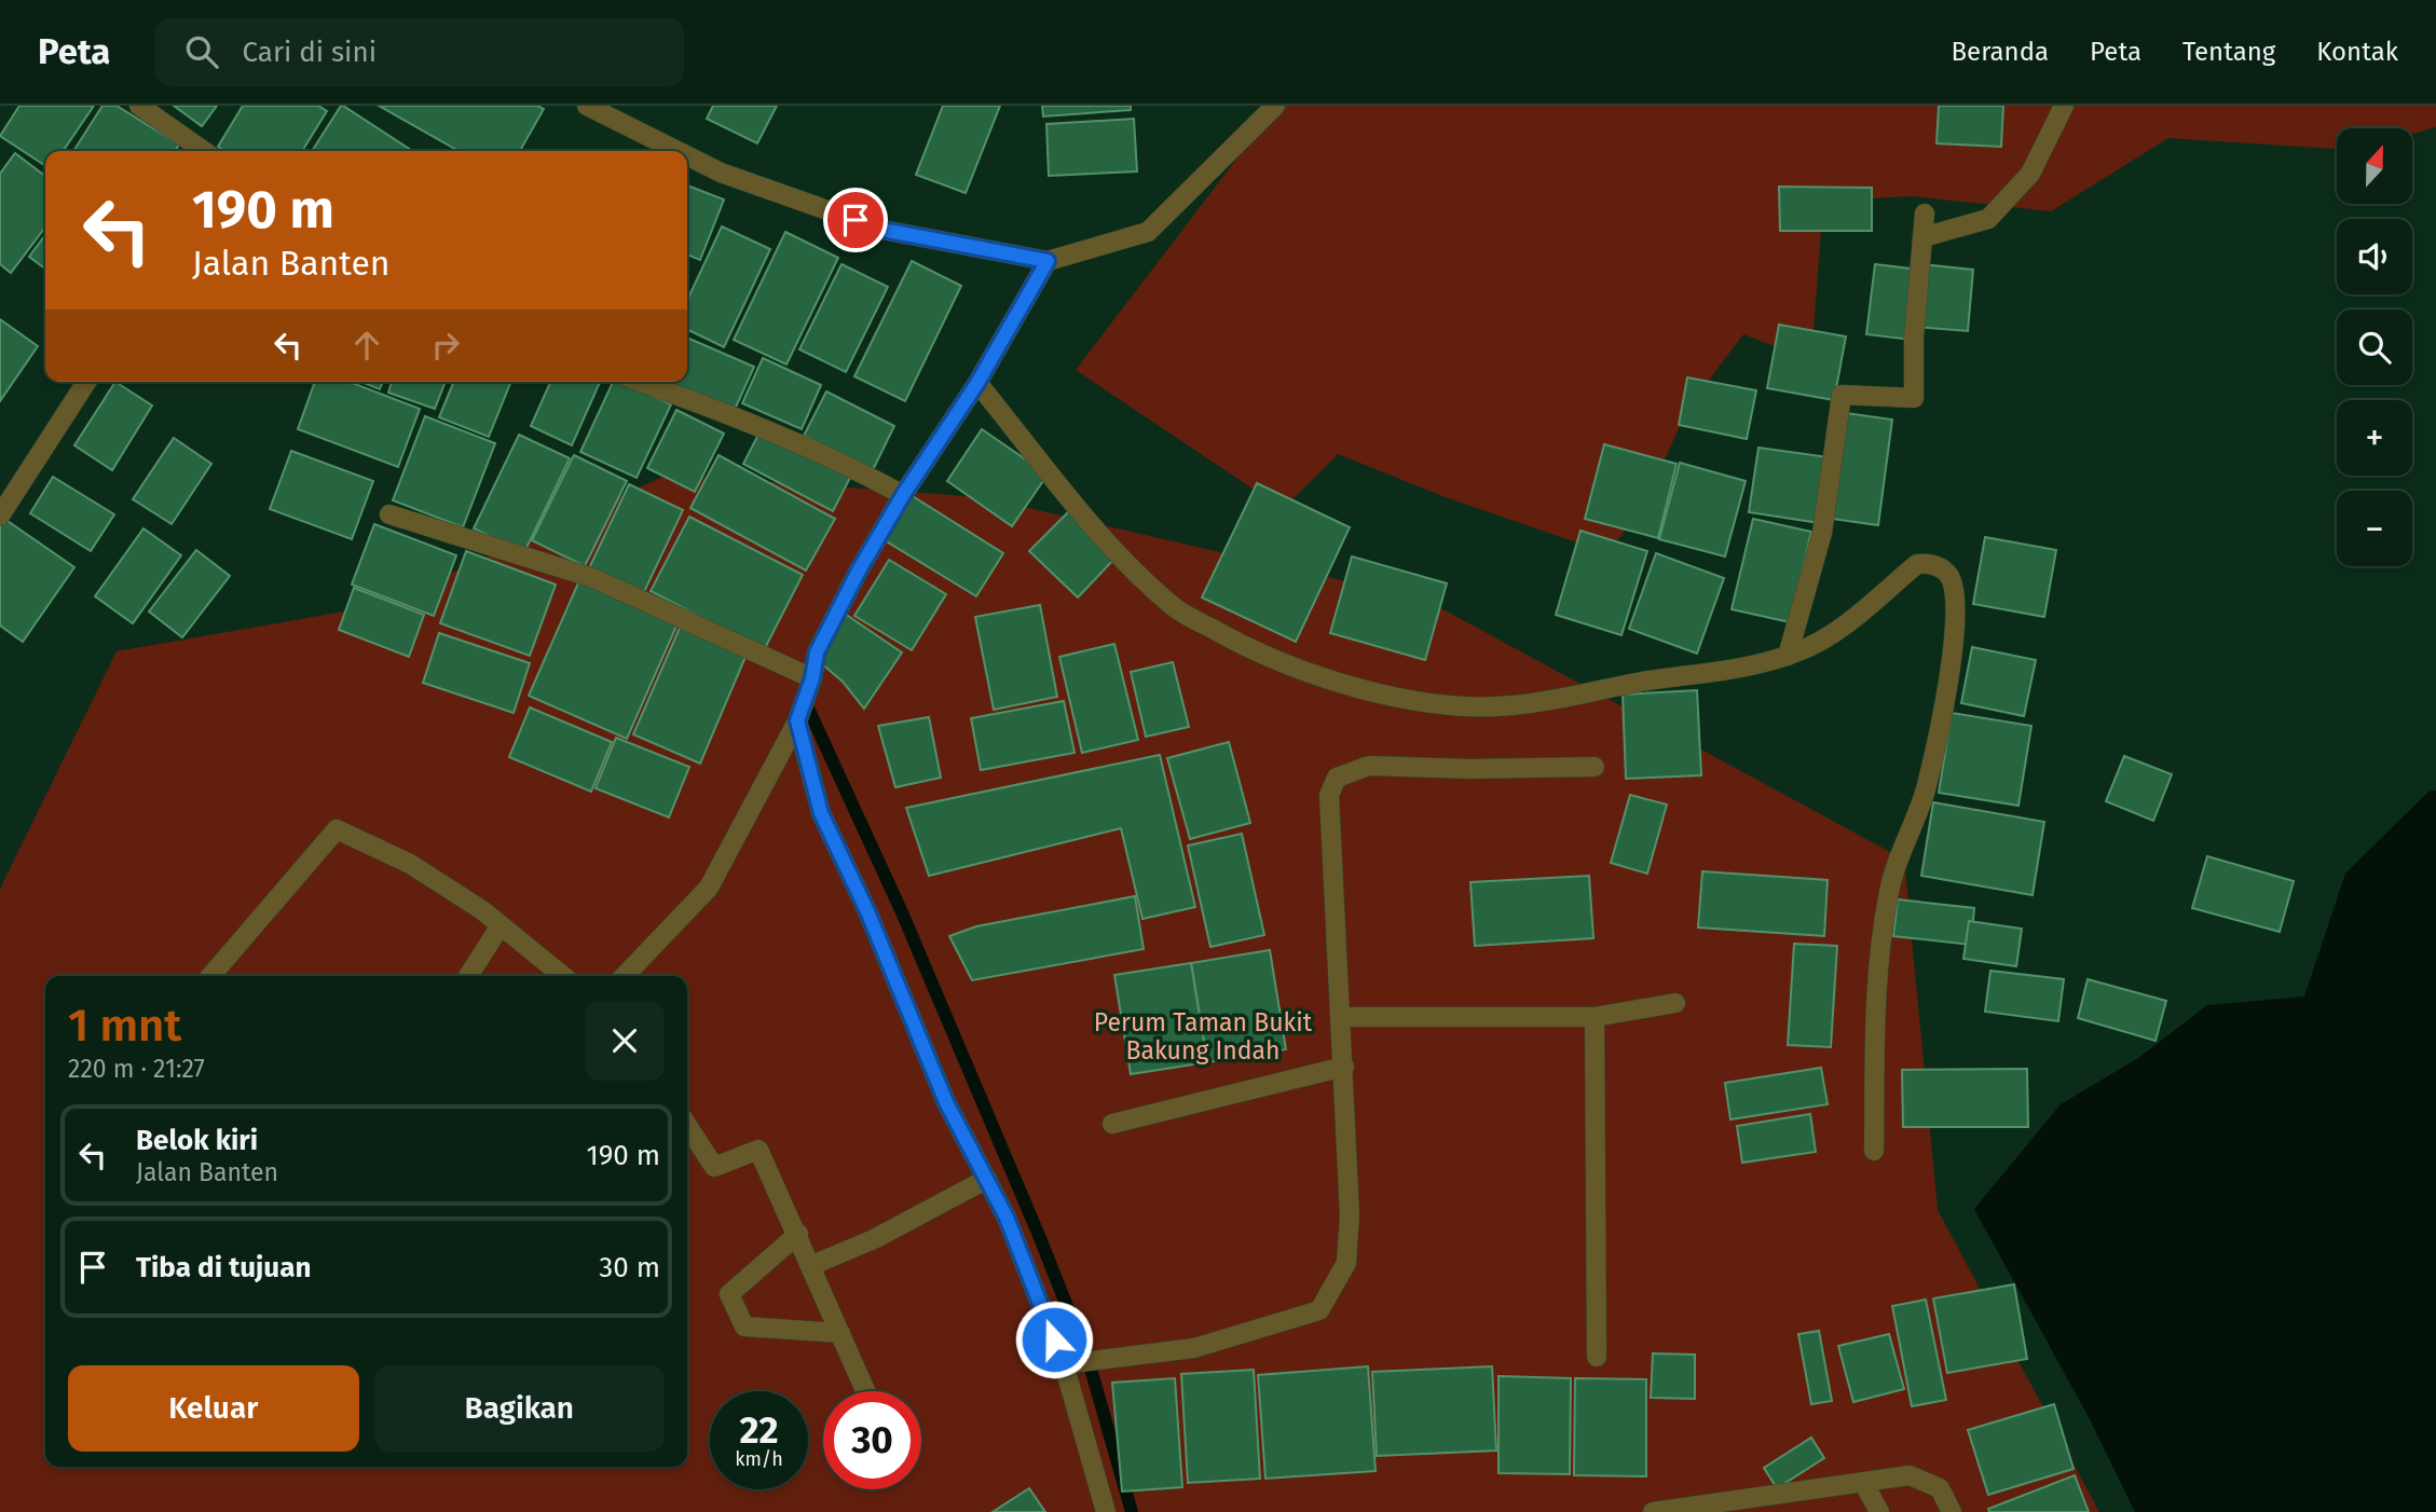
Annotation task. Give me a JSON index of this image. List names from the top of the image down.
{
  "parks": ["Perum Taman Bukit Bakung Indah"],
  "north": "top",
  "page": {
    "header": "Peta",
    "search": "Cari di sini",
    "nav": [
      "Beranda",
      "Peta",
      "Tentang",
      "Kontak"
    ],
    "map_buttons": ["+", "−"],
    "turn": ["190 m", "Jalan Banten"],
    "heading": ["1 mnt", "220 m · 21:27"],
    "list": [
      {
        "name": "Belok kiri",
        "note": "Jalan Banten",
        "value": "190 m"
      },
      {
        "name": "Tiba di tujuan",
        "value": "30 m"
      }
    ],
    "buttons": ["Keluar", "Bagikan"],
    "speed": "22 km/h",
    "limit": "30"
  }
}
